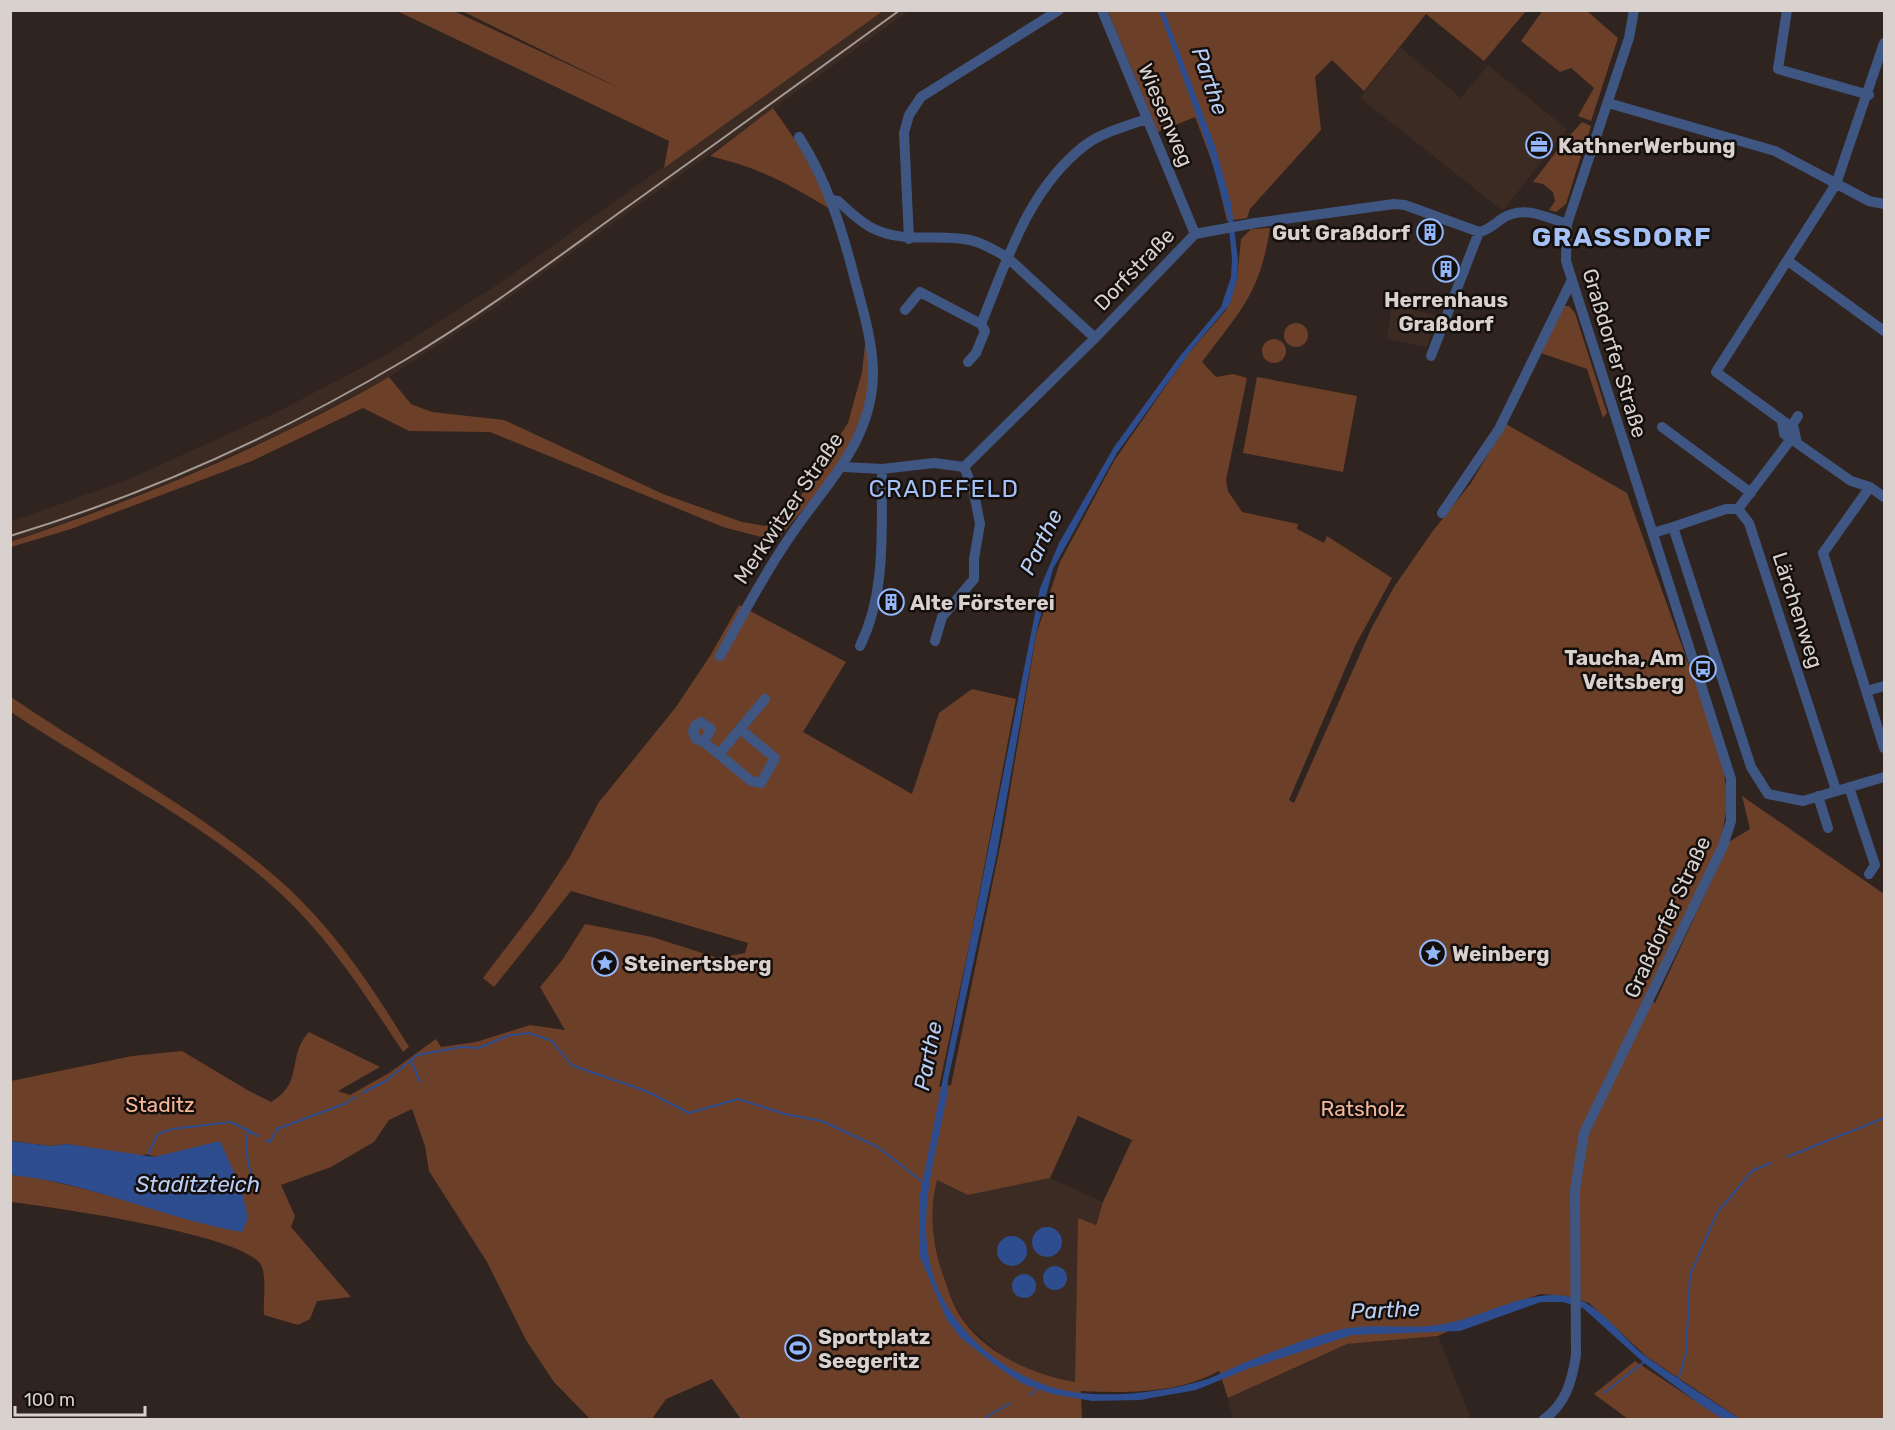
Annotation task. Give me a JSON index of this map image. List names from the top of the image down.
{
  "streets": {
    "street": [
      "Wiesenweg",
      "Dorfstraße",
      "Graßdorfer Straße",
      "Merkwitzer Straße",
      "Lärchenweg"
    ]
  },
  "crossings": [
    ["Wiesenweg", "Dorfstraße"]
  ],
  "districts": ["GRASSDORF", "CRADEFELD"],
  "water": ["Parthe", "Staditzteich"],
  "parks": ["Staditz", "Ratsholz"],
  "places": {
    "office": ["KathnerWerbung"],
    "building": ["Gut Graßdorf", "Herrenhaus Graßdorf", "Alte Försterei"],
    "bus stop": ["Taucha, Am Veitsberg"],
    "place": ["Weinberg", "Steinertsberg"],
    "sports": ["Sportplatz Seegeritz"]
  },
  "scale_bar": "100 m"
}
